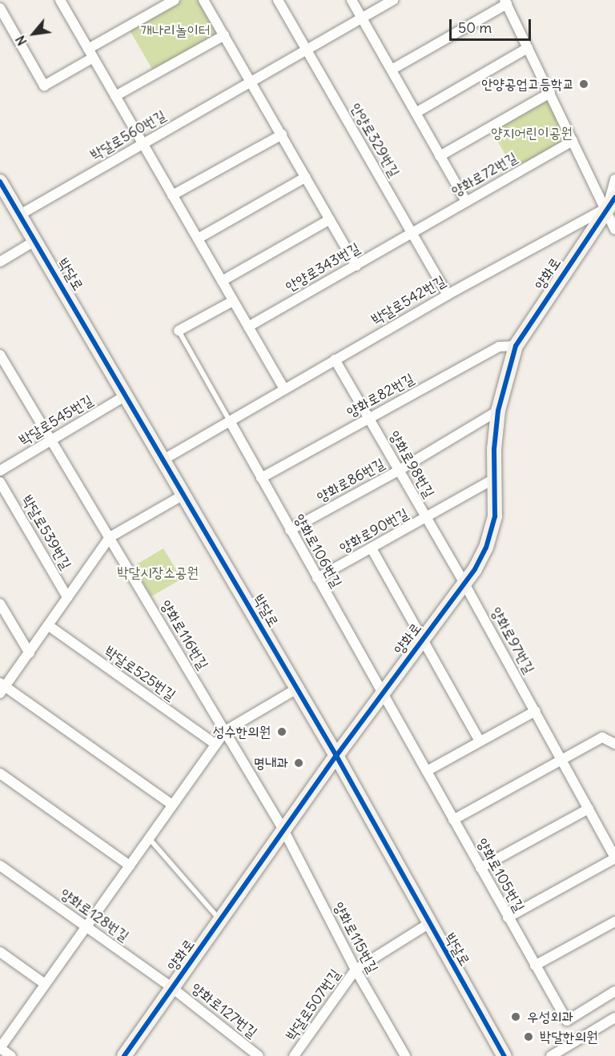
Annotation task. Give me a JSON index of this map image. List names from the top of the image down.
{
  "streets": {
    "street": [
      "박달로560번길",
      "안양로329번길",
      "양화로72번길",
      "안양로343번길",
      "양화로",
      "박달로",
      "박달로542번길",
      "양화로82번길",
      "박달로545번길",
      "양화로98번길",
      "양화로86번길",
      "양화로90번길",
      "박달로539번길",
      "양화로106번길",
      "양화로116번길",
      "양화로97번길",
      "박달로525번길",
      "양화로105번길",
      "양화로128번길",
      "양화로115번길",
      "박달로507번길",
      "양화로127번길"
    ]
  },
  "crossings": [
    ["박달로560번길", "안양로329번길"],
    ["박달로560번길", "박달로"],
    ["안양로329번길", "양화로72번길"],
    ["안양로329번길", "안양로343번길"],
    ["안양로329번길", "박달로542번길"],
    ["양화로72번길", "안양로343번길"],
    ["양화로", "박달로"],
    ["양화로", "박달로542번길"],
    ["양화로", "양화로82번길"],
    ["양화로", "양화로98번길"],
    ["양화로", "양화로86번길"],
    ["양화로", "양화로90번길"],
    ["양화로", "양화로106번길"],
    ["양화로", "양화로116번길"],
    ["양화로", "양화로97번길"],
    ["양화로", "양화로105번길"],
    ["양화로", "양화로128번길"],
    ["양화로", "양화로115번길"],
    ["양화로", "양화로127번길"],
    ["박달로", "박달로542번길"],
    ["박달로", "박달로545번길"],
    ["박달로", "박달로539번길"],
    ["박달로", "박달로507번길"],
    ["박달로542번길", "양화로98번길"],
    ["박달로542번길", "양화로106번길"],
    ["양화로82번길", "양화로98번길"],
    ["양화로82번길", "양화로106번길"],
    ["박달로545번길", "양화로116번길"],
    ["양화로98번길", "양화로86번길"],
    ["양화로98번길", "양화로90번길"],
    ["양화로98번길", "양화로97번길"],
    ["양화로86번길", "양화로106번길"],
    ["양화로90번길", "양화로106번길"],
    ["박달로539번길", "양화로116번길"],
    ["박달로539번길", "박달로525번길"],
    ["양화로106번길", "양화로105번길"],
    ["양화로116번길", "양화로115번길"],
    ["양화로97번길", "양화로105번길"],
    ["양화로128번길", "양화로127번길"],
    ["양화로115번길", "박달로507번길"]
  ],
  "parks": ["개나리놀이터", "양지어린이공원", "박달시장소공원"],
  "places": [
    "안양공업고등학교",
    "성수한의원",
    "명내과",
    "우성외과",
    "박달한의원"
  ],
  "scale_bar": "50 m",
  "north": "bottom left"
}
